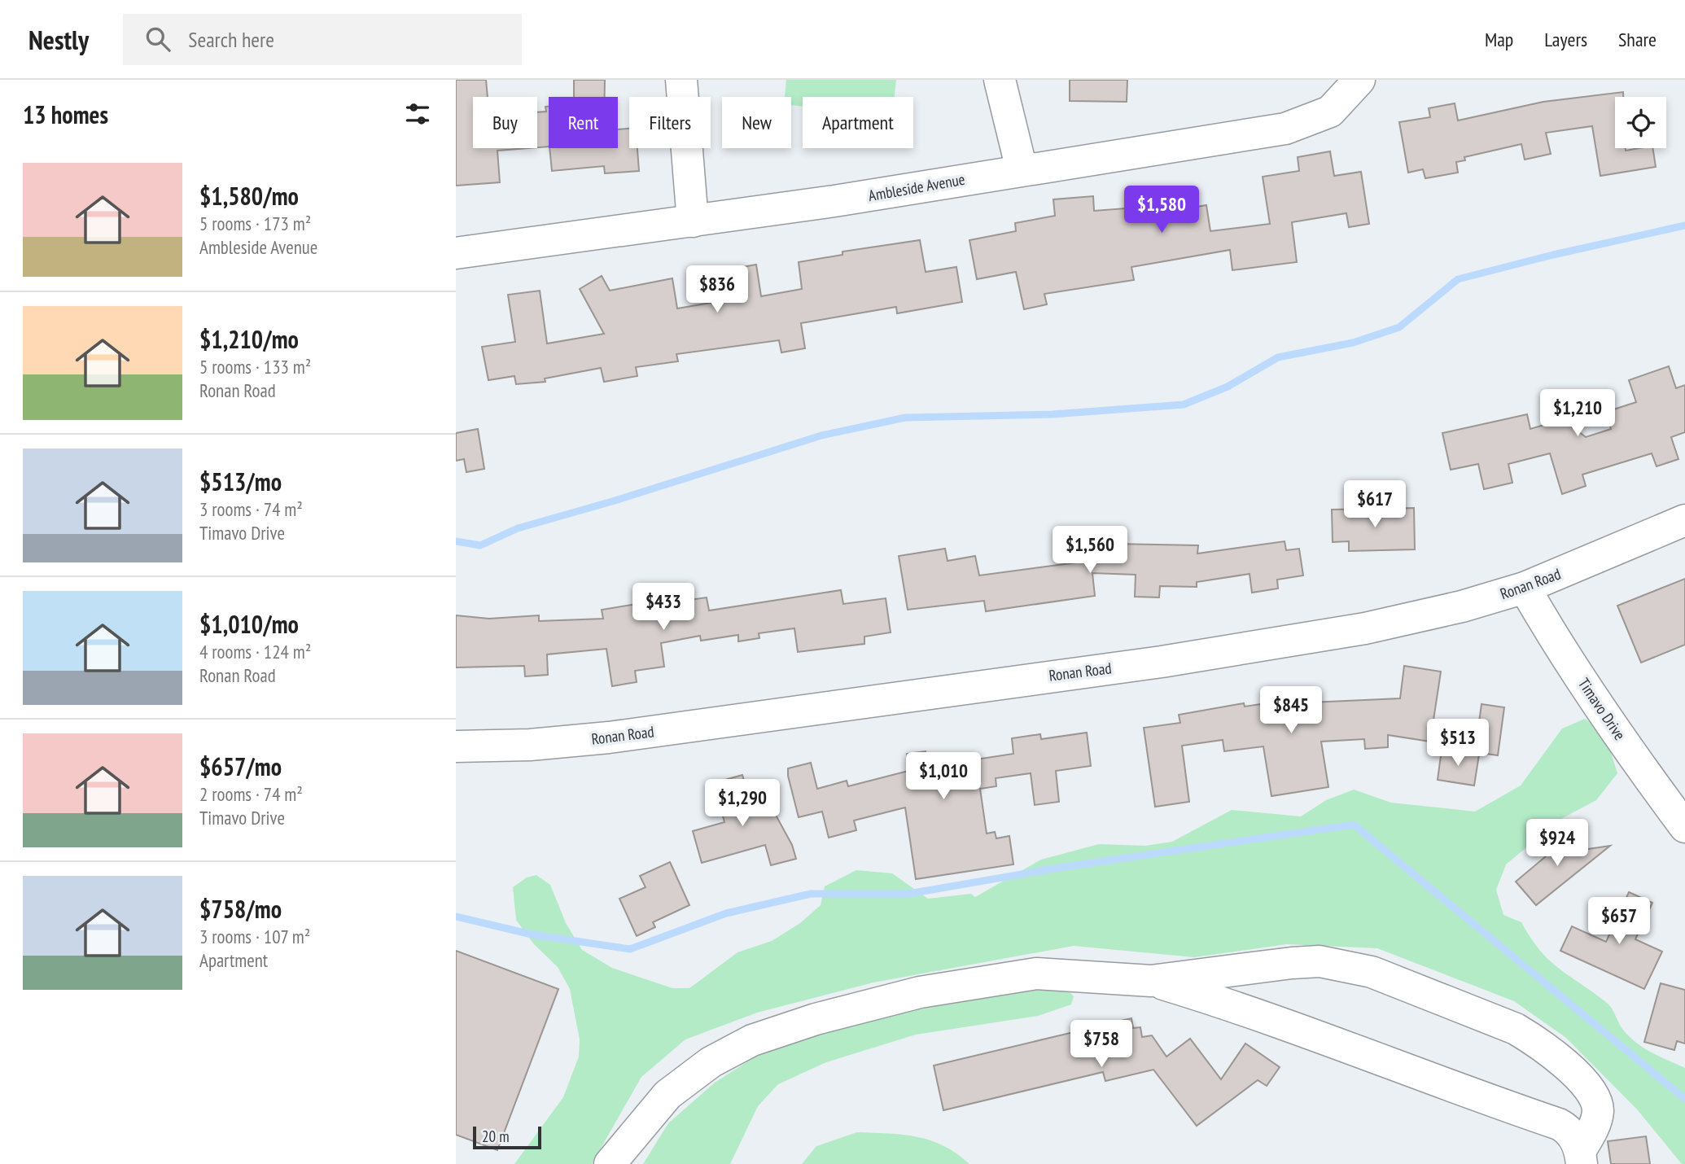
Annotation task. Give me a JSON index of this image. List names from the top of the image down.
{
  "streets": {
    "street": ["Ambleside Avenue", "Ronan Road", "Timavo Drive"]
  },
  "crossings": [
    ["Ronan Road", "Timavo Drive"]
  ],
  "scale_bar": "20 m",
  "page": {
    "header": "Nestly",
    "search": "Search here",
    "nav": ["Map", "Layers", "Share"],
    "heading": "13 homes",
    "chip": [
      "Buy",
      "Rent",
      "Filters",
      "New",
      "Apartment"
    ],
    "list": [
      {
        "name": "$1,580/mo",
        "note": "5 rooms · 173 m² · Ambleside Avenue"
      },
      {
        "name": "$1,210/mo",
        "note": "5 rooms · 133 m² · Ronan Road"
      },
      {
        "name": "$513/mo",
        "note": "3 rooms · 74 m² · Timavo Drive"
      },
      {
        "name": "$1,010/mo",
        "note": "4 rooms · 124 m² · Ronan Road"
      },
      {
        "name": "$657/mo",
        "note": "2 rooms · 74 m² · Timavo Drive"
      },
      {
        "name": "$758/mo",
        "note": "3 rooms · 107 m² · Apartment"
      }
    ],
    "price": [
      "$1,580",
      "$836",
      "$1,210",
      "$617",
      "$1,560",
      "$433",
      "$845",
      "$513",
      "$1,010",
      "$1,290",
      "$924",
      "$657",
      "$758"
    ],
    "scale": "20 m"
  }
}
